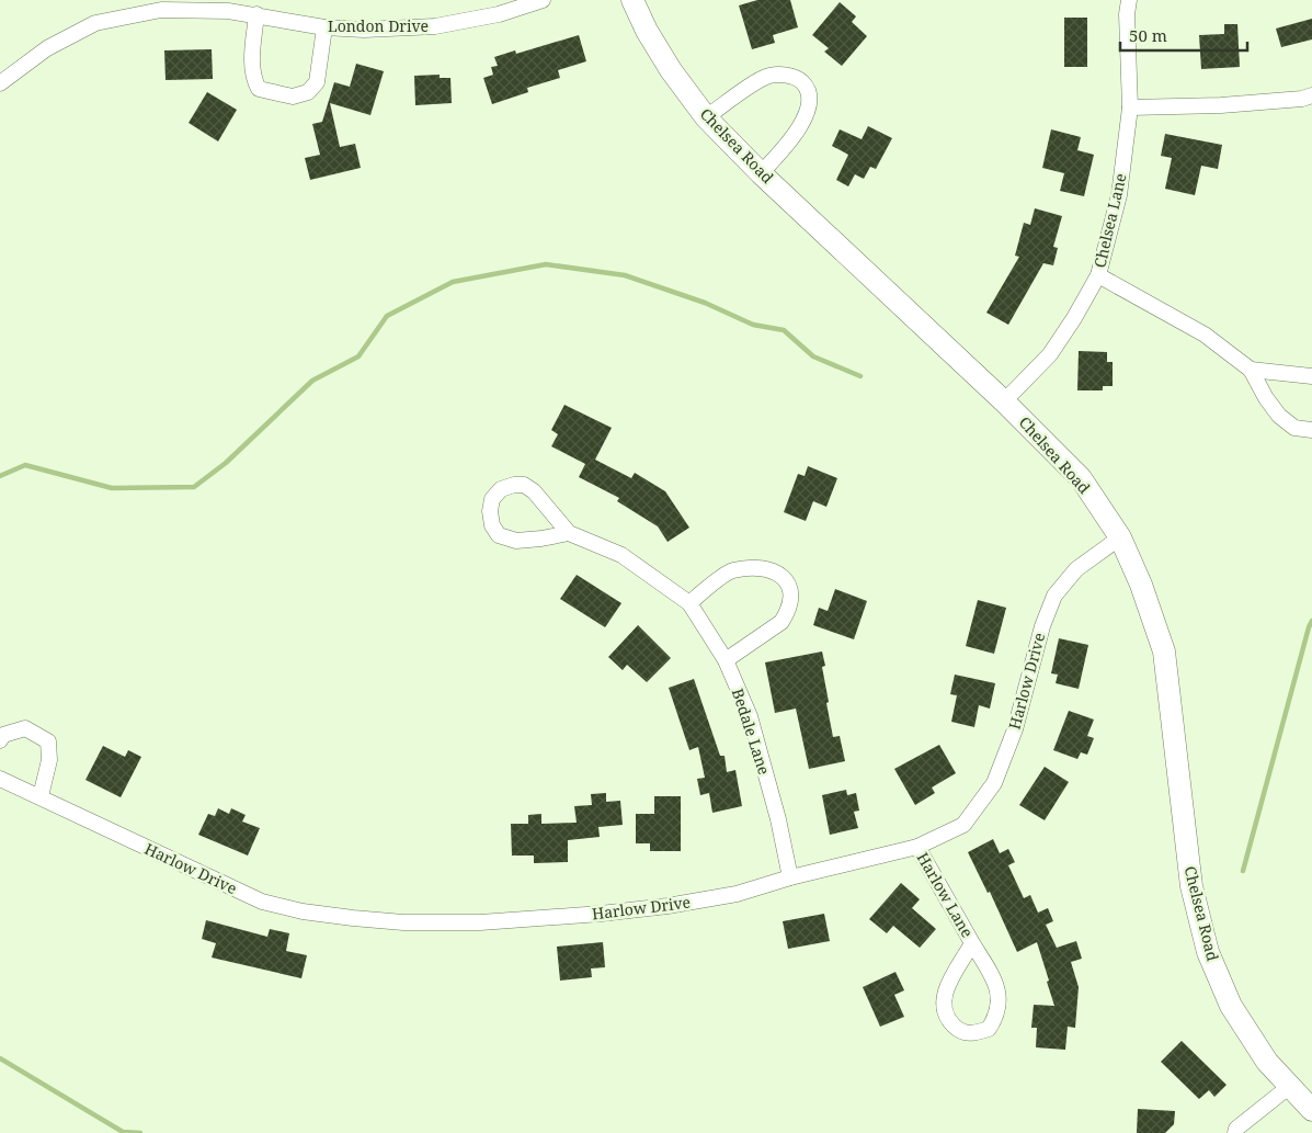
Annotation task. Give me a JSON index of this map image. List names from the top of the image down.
{
  "streets": {
    "street": [
      "London Drive",
      "Chelsea Road",
      "Chelsea Lane",
      "Harlow Drive",
      "Bedale Lane",
      "Harlow Lane"
    ]
  },
  "crossings": [
    ["Chelsea Road", "Chelsea Lane"],
    ["Chelsea Road", "Harlow Drive"],
    ["Harlow Drive", "Bedale Lane"],
    ["Harlow Drive", "Harlow Lane"]
  ],
  "scale_bar": "50 m"
}
